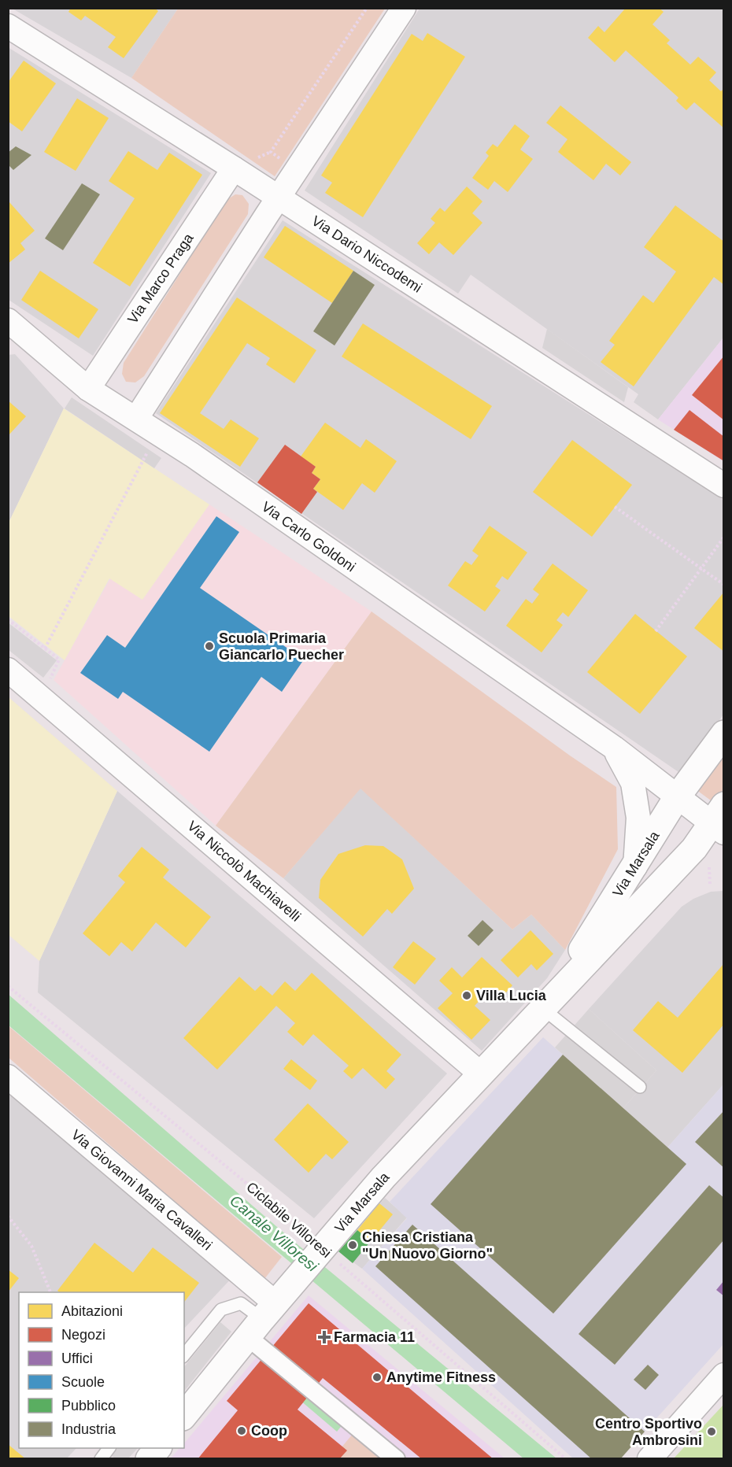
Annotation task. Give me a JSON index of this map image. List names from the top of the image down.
{
  "streets": {
    "street": [
      "Via Dario Niccodemi",
      "Via Marco Praga",
      "Via Carlo Goldoni",
      "Via Marsala",
      "Via Niccolò Machiavelli",
      "Via Giovanni Maria Cavalleri"
    ],
    "path": ["Ciclabile Villoresi"]
  },
  "crossings": [
    ["Via Dario Niccodemi", "Via Marco Praga"],
    ["Via Marco Praga", "Via Carlo Goldoni"],
    ["Via Carlo Goldoni", "Via Marsala"],
    ["Via Marsala", "Via Niccolò Machiavelli"],
    ["Via Marsala", "Via Giovanni Maria Cavalleri"],
    ["Via Marsala", "Ciclabile Villoresi"]
  ],
  "water": ["Canale Villoresi"],
  "places": {
    "other": [
      "Scuola Primaria Giancarlo Puecher",
      "Villa Lucia",
      "Chiesa Cristiana \"Un Nuovo Giorno\"",
      "Anytime Fitness",
      "Coop",
      "Centro Sportivo Ambrosini"
    ],
    "health": ["Farmacia 11"]
  },
  "legend": [
    "Abitazioni",
    "Negozi",
    "Uffici",
    "Scuole",
    "Pubblico",
    "Industria"
  ]
}
